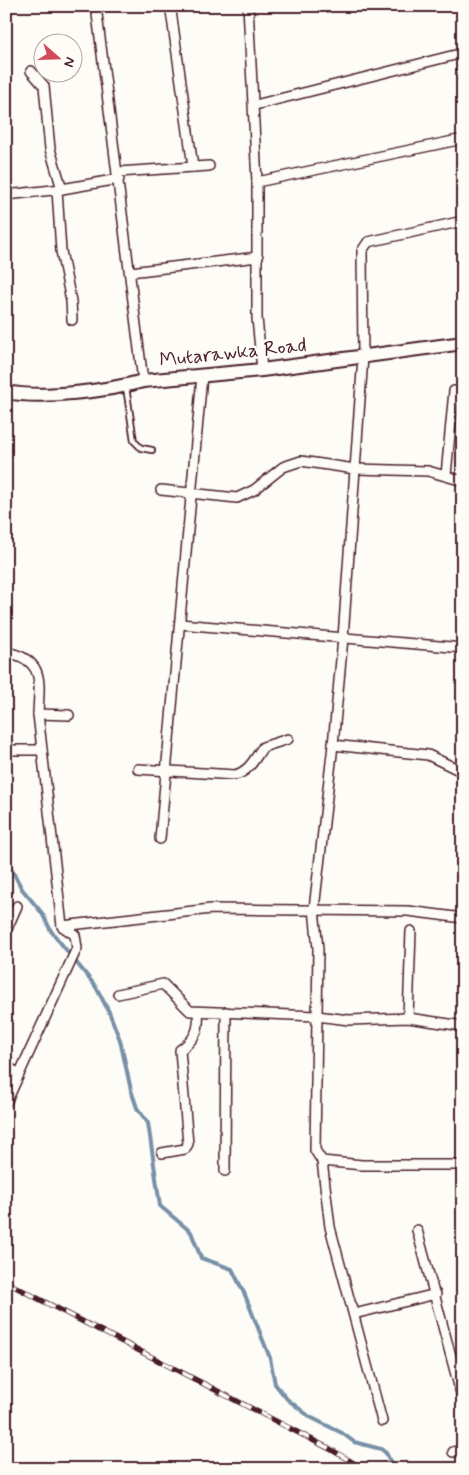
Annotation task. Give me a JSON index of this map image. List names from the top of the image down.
{
  "streets": {
    "street": ["Mutarawka Road"]
  },
  "north": "right"
}
